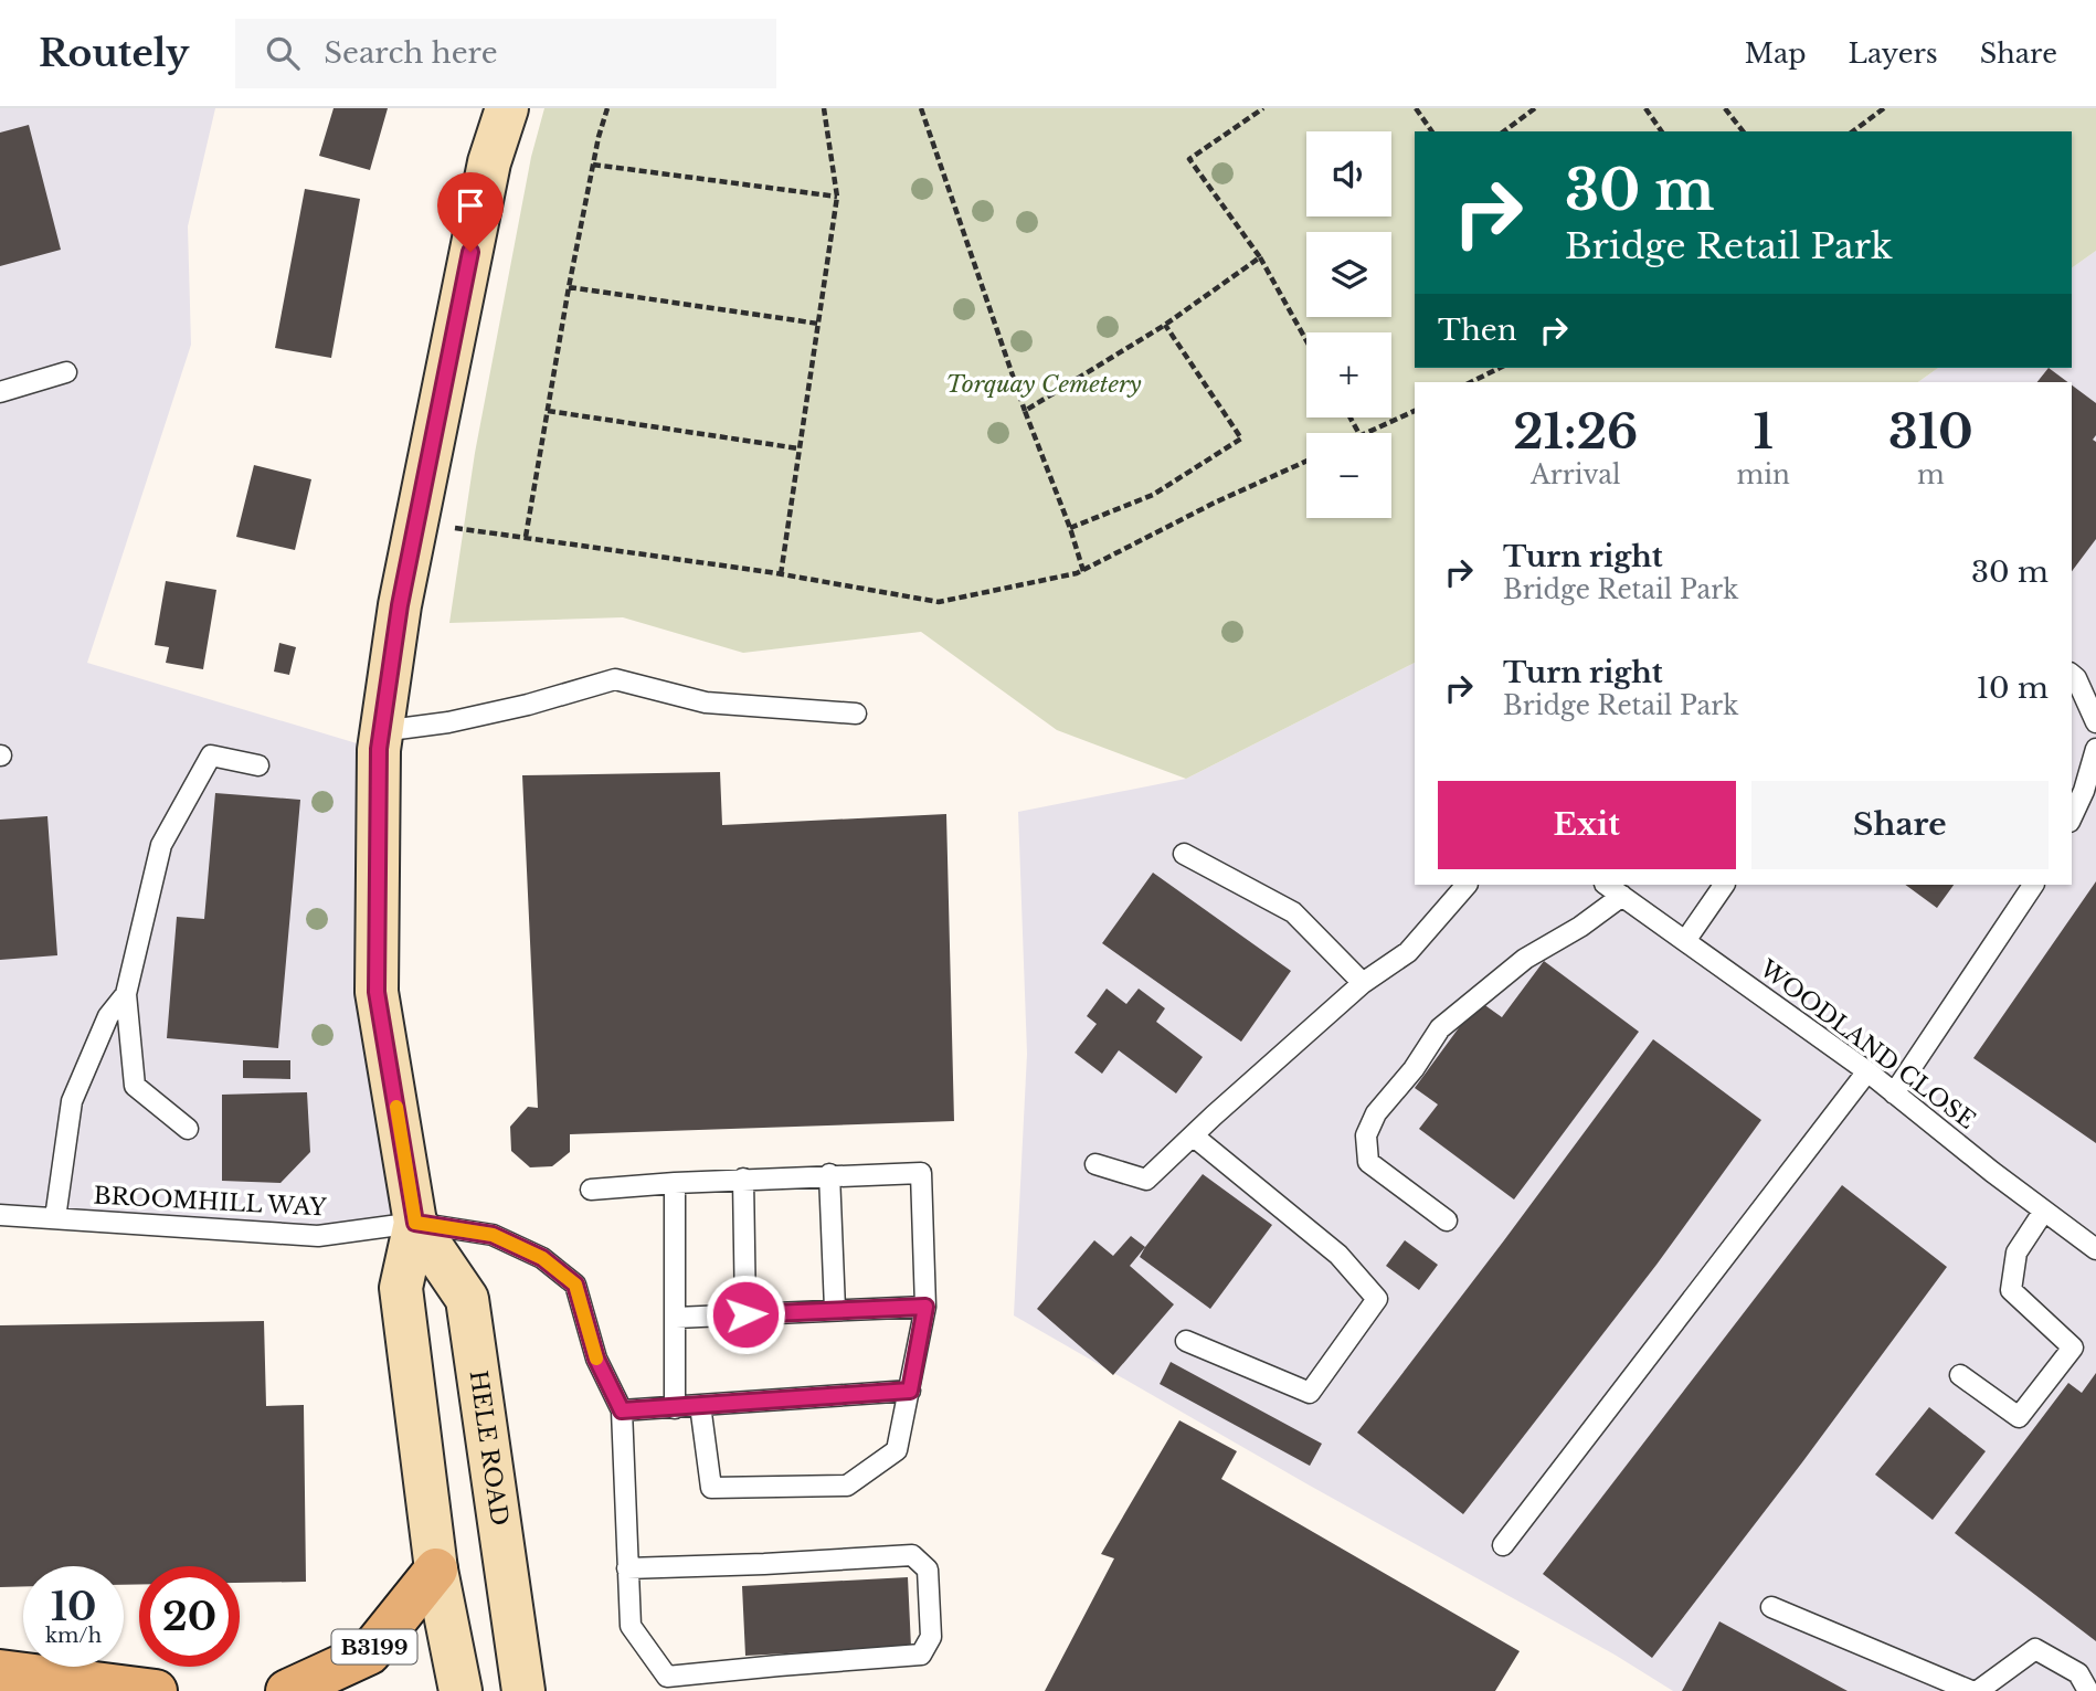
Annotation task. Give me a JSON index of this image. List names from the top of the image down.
{
  "streets": {
    "main road": ["HELE ROAD", "B3199"],
    "lane": ["WOODLAND CLOSE", "BROOMHILL WAY"]
  },
  "crossings": [
    ["BROOMHILL WAY", "HELE ROAD"],
    ["HELE ROAD", "B3199"]
  ],
  "parks": ["Torquay Cemetery"],
  "page": {
    "header": "Routely",
    "search": "Search here",
    "nav": ["Map", "Layers", "Share"],
    "map_buttons": ["+", "−"],
    "turn": ["30 m", "Bridge Retail Park"],
    "then": "Then",
    "eta": [
      "21:26",
      "Arrival",
      "1",
      "min",
      "310",
      "m"
    ],
    "list": [
      {
        "name": "Turn right",
        "note": "Bridge Retail Park",
        "value": "30 m"
      },
      {
        "name": "Turn right",
        "note": "Bridge Retail Park",
        "value": "10 m"
      }
    ],
    "buttons": ["Exit", "Share"],
    "speed": "10 km/h",
    "limit": "20"
  }
}
